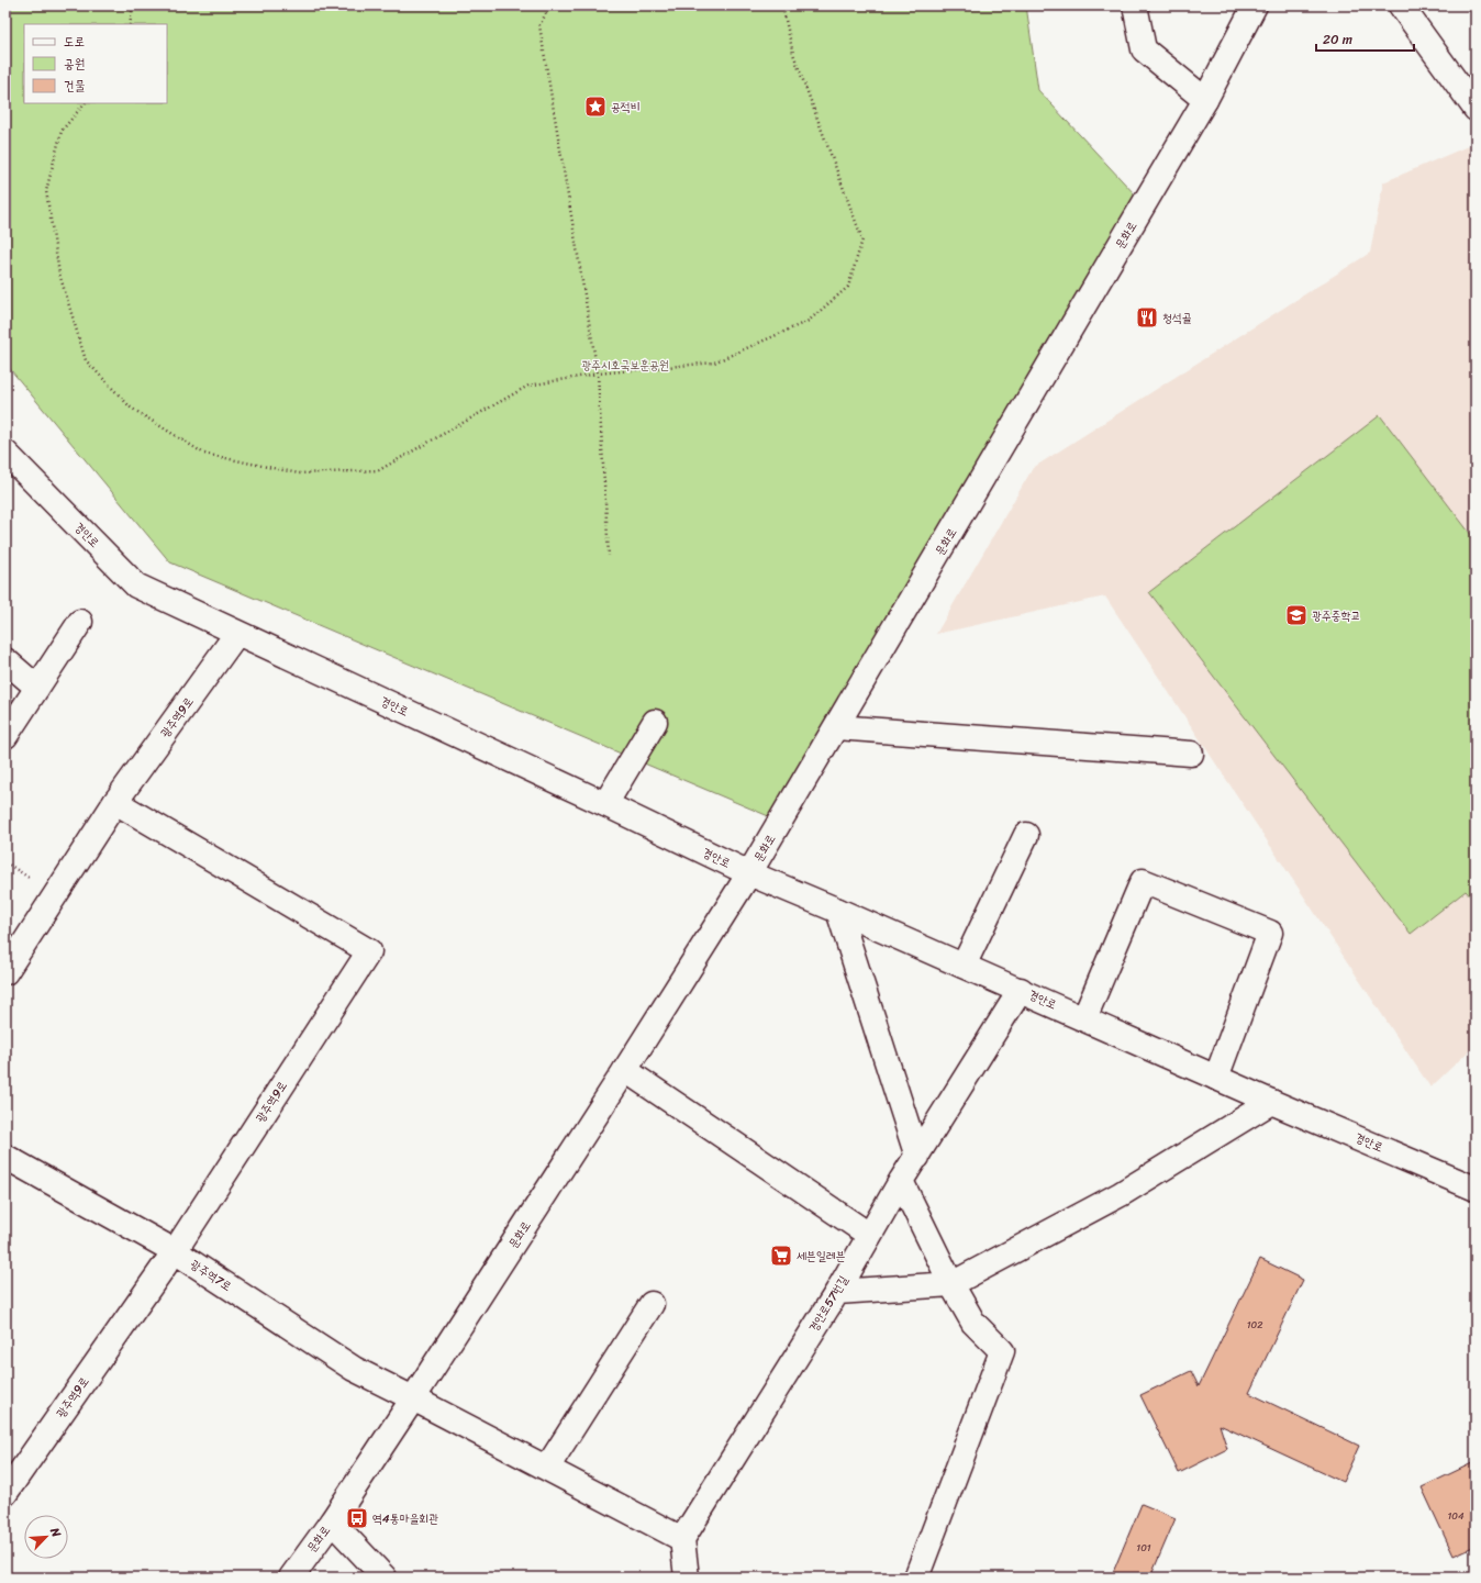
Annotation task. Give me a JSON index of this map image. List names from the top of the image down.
{
  "streets": {
    "street": [
      "문화로",
      "경안로",
      "광주역9로",
      "광주역7로",
      "경안로57번길"
    ]
  },
  "crossings": [
    ["문화로", "경안로"],
    ["문화로", "광주역7로"],
    ["경안로", "광주역9로"],
    ["경안로", "경안로57번길"],
    ["광주역9로", "광주역7로"]
  ],
  "parks": ["광주시호국보훈공원"],
  "places": {
    "place": ["공적비"],
    "restaurant": ["청석골"],
    "school or university": ["광주중학교"],
    "supermarket": ["세븐일레븐"],
    "bus stop": ["역4통마을회관"]
  },
  "house_numbers": ["102", "104", "101"],
  "legend": ["도로", "공원", "건물"],
  "scale_bar": "20 m",
  "north": "top right"
}
